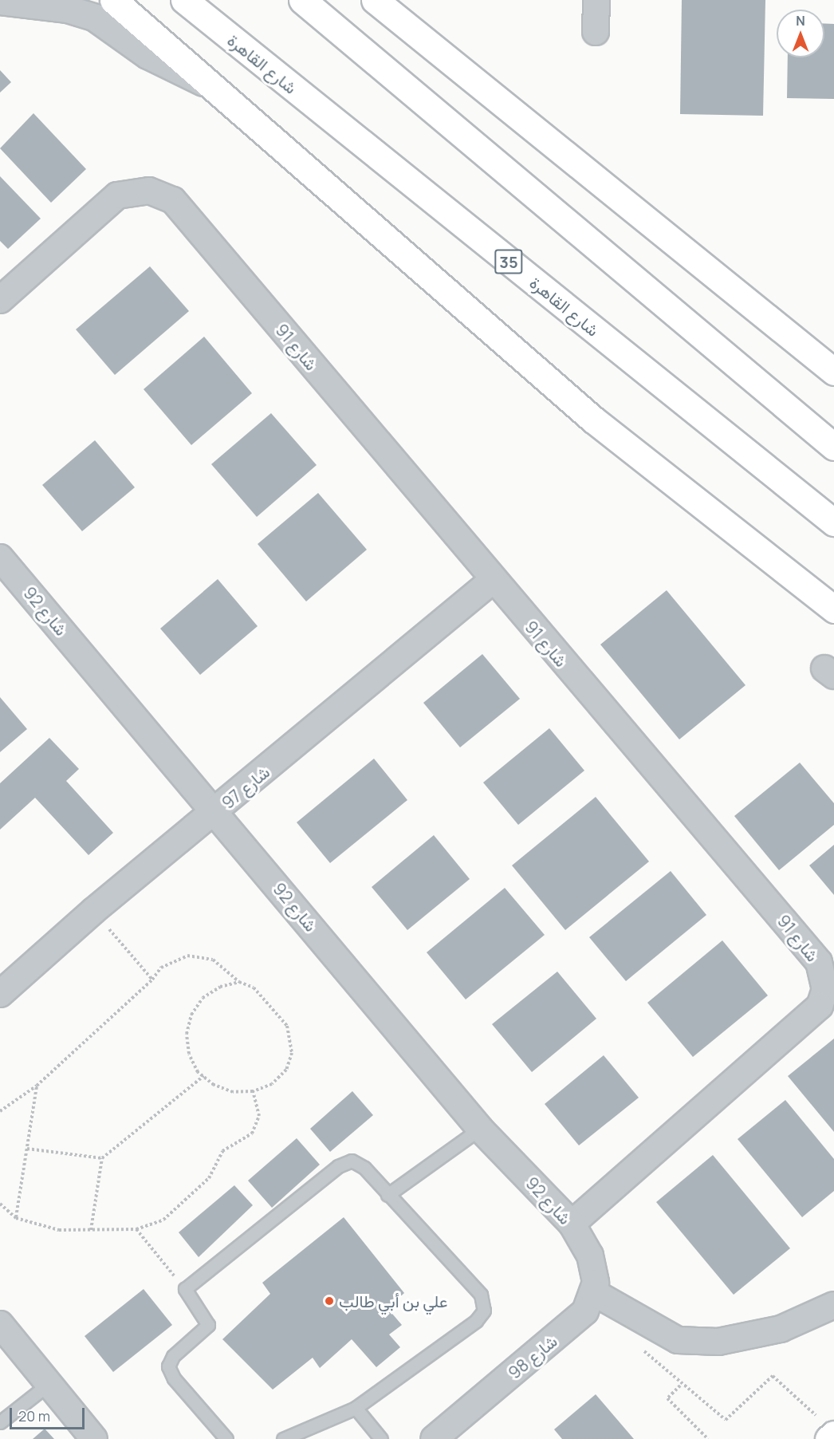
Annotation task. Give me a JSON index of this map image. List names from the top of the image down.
{
  "streets": {
    "main road": ["شارع القاهرة", "35"],
    "street": [
      "شارع 91",
      "شارع 92",
      "شارع 97",
      "شارع 98"
    ]
  },
  "crossings": [
    ["شارع 91", "شارع 92"],
    ["شارع 91", "شارع 97"],
    ["شارع 92", "شارع 97"],
    ["شارع 92", "شارع 98"]
  ],
  "places": ["علي بن أبي طالب"],
  "scale_bar": "20 m",
  "north": "top"
}
